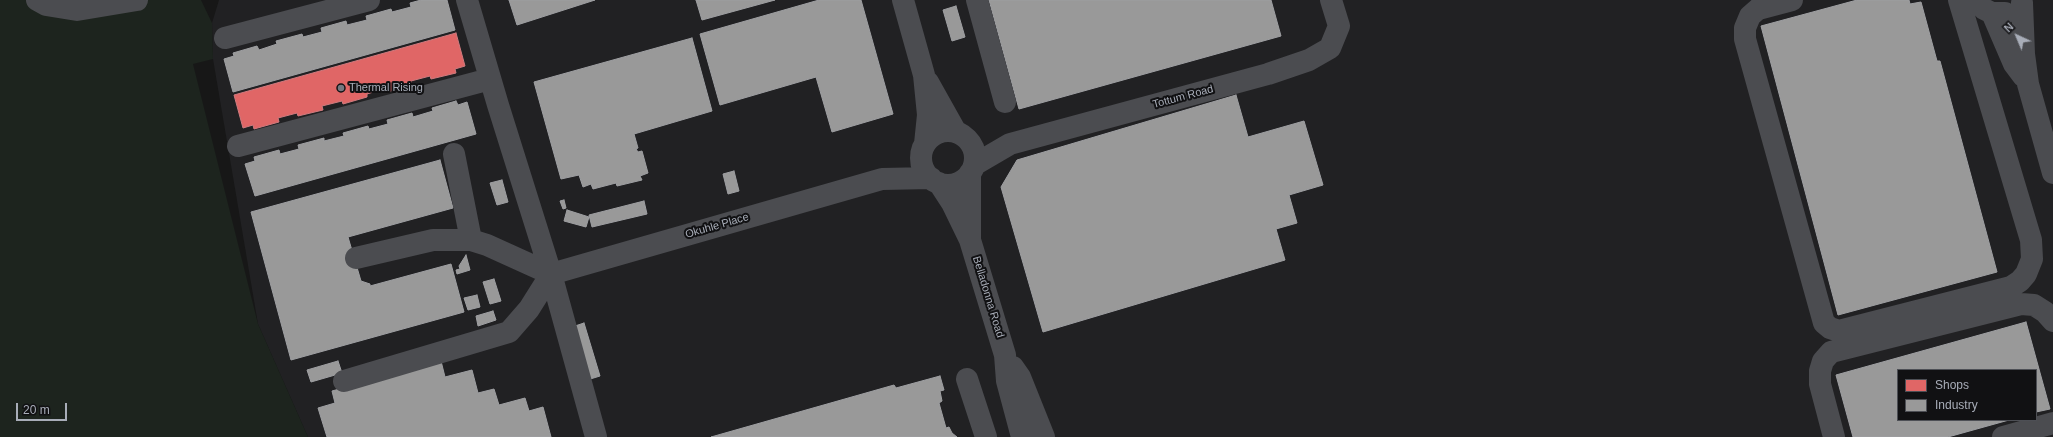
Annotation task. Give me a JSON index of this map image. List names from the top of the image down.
{
  "streets": {
    "street": ["Tottum Road", "Okuhle Place", "Belladonna Road"]
  },
  "crossings": [
    ["Tottum Road", "Okuhle Place"],
    ["Tottum Road", "Belladonna Road"],
    ["Okuhle Place", "Belladonna Road"]
  ],
  "places": ["Thermal Rising"],
  "legend": ["Shops", "Industry"],
  "scale_bar": "20 m",
  "north": "top left"
}
